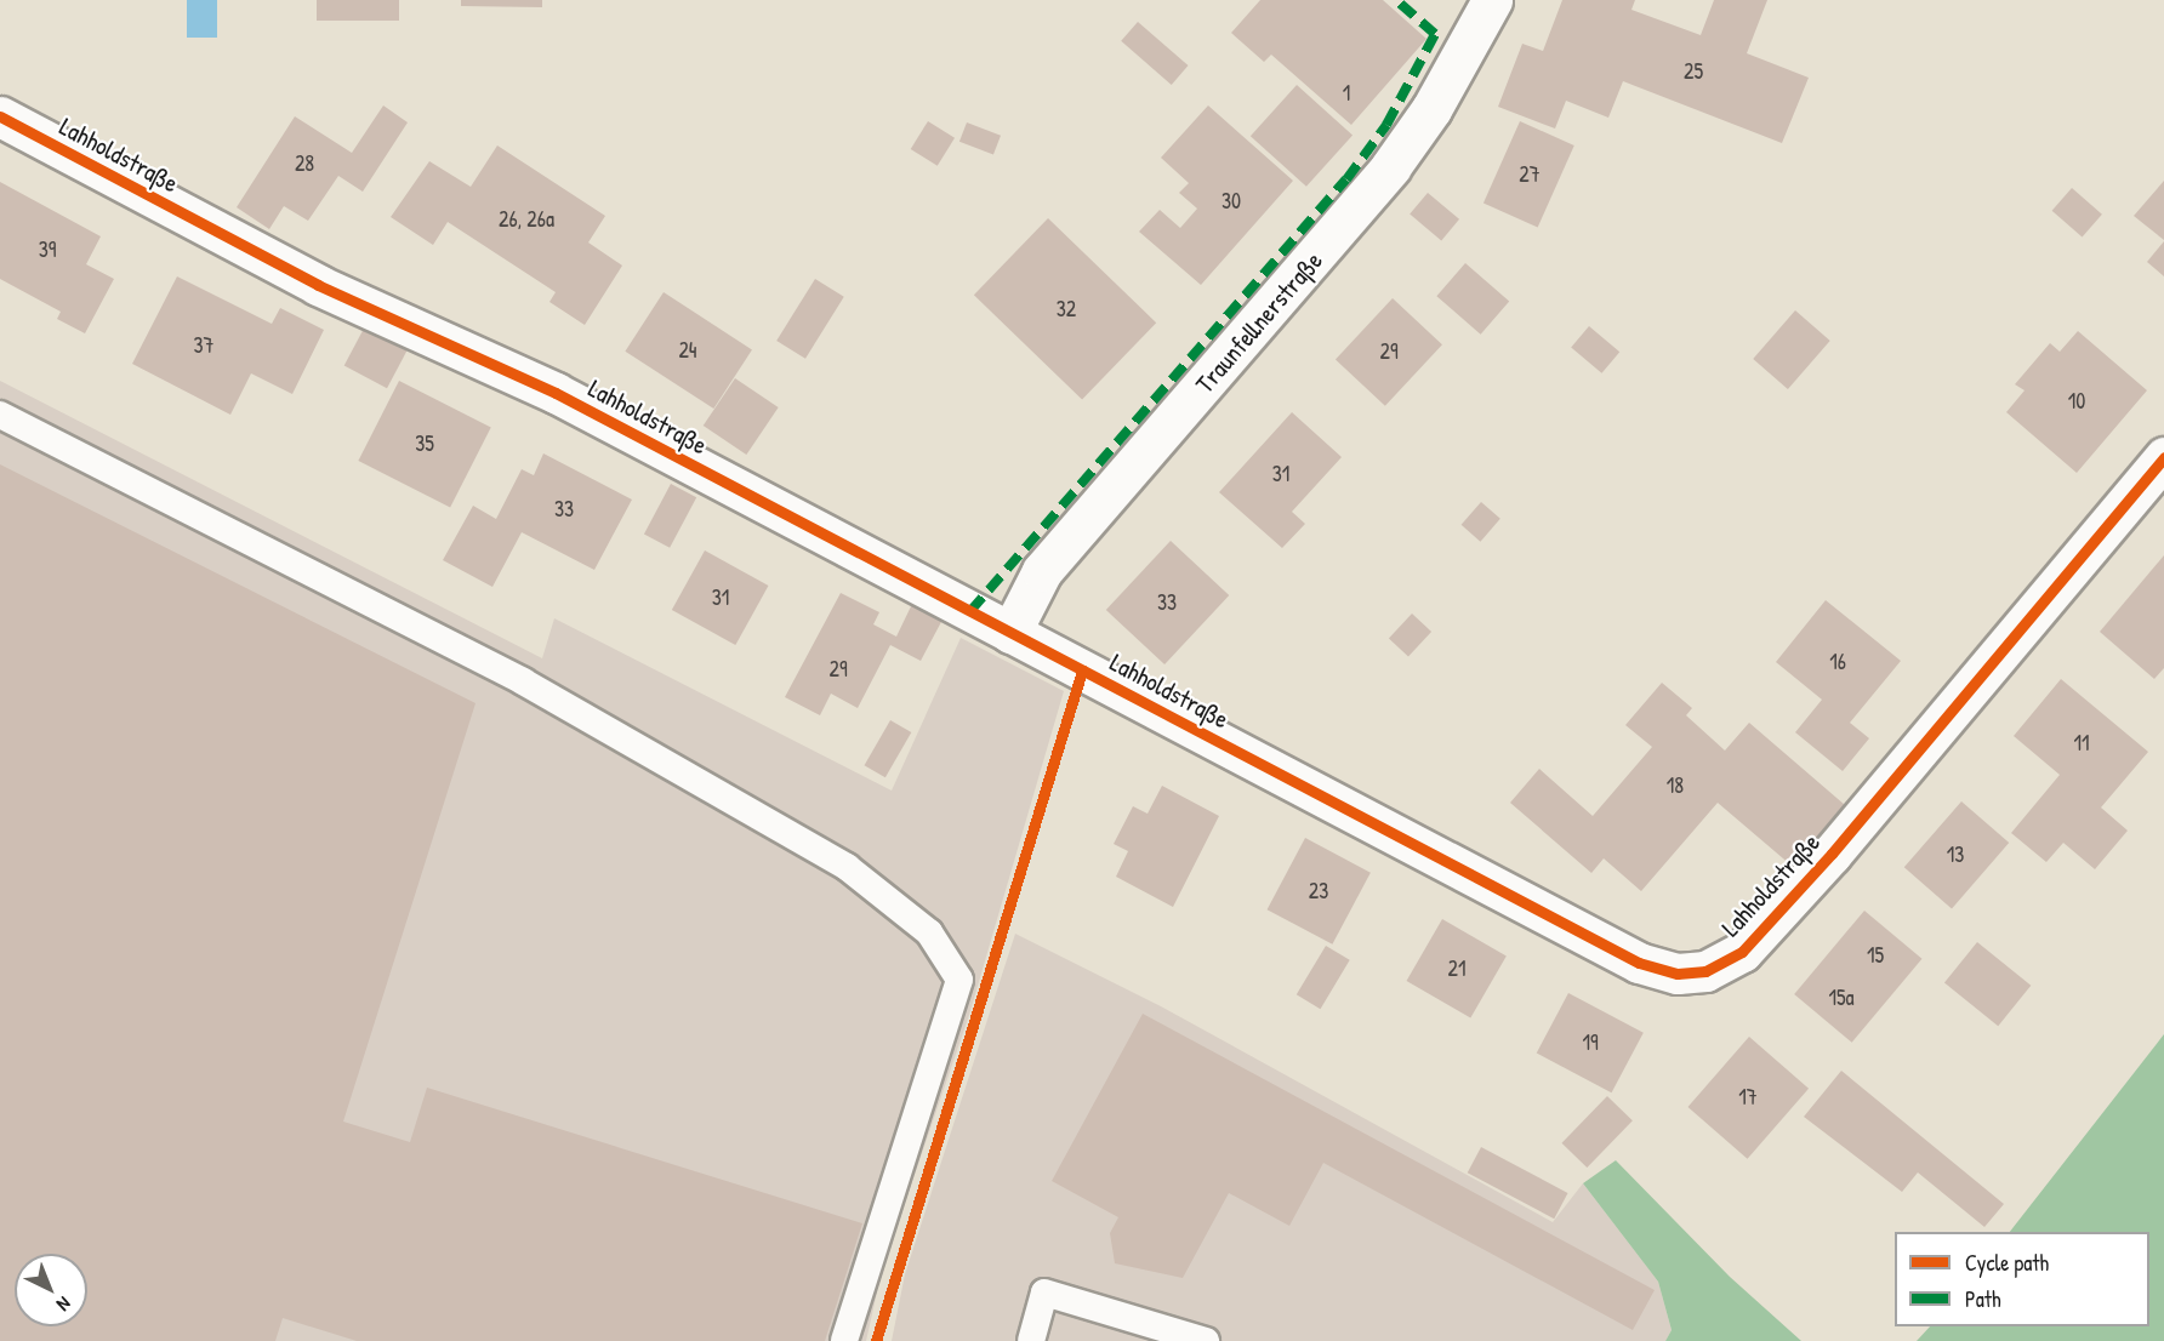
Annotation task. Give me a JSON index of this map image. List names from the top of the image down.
{
  "streets": {
    "street": ["Lahholdstraße", "Traunfellnerstraße"]
  },
  "crossings": [
    ["Lahholdstraße", "Traunfellnerstraße"]
  ],
  "house_numbers": [
    "25",
    "1",
    "28",
    "27",
    "30",
    "26, 26a",
    "39",
    "32",
    "37",
    "24",
    "29",
    "10",
    "35",
    "31",
    "33",
    "31",
    "33",
    "16",
    "29",
    "11",
    "18",
    "13",
    "23",
    "15",
    "21",
    "15a",
    "19",
    "17"
  ],
  "legend": ["Cycle path", "Path"],
  "north": "bottom right"
}
